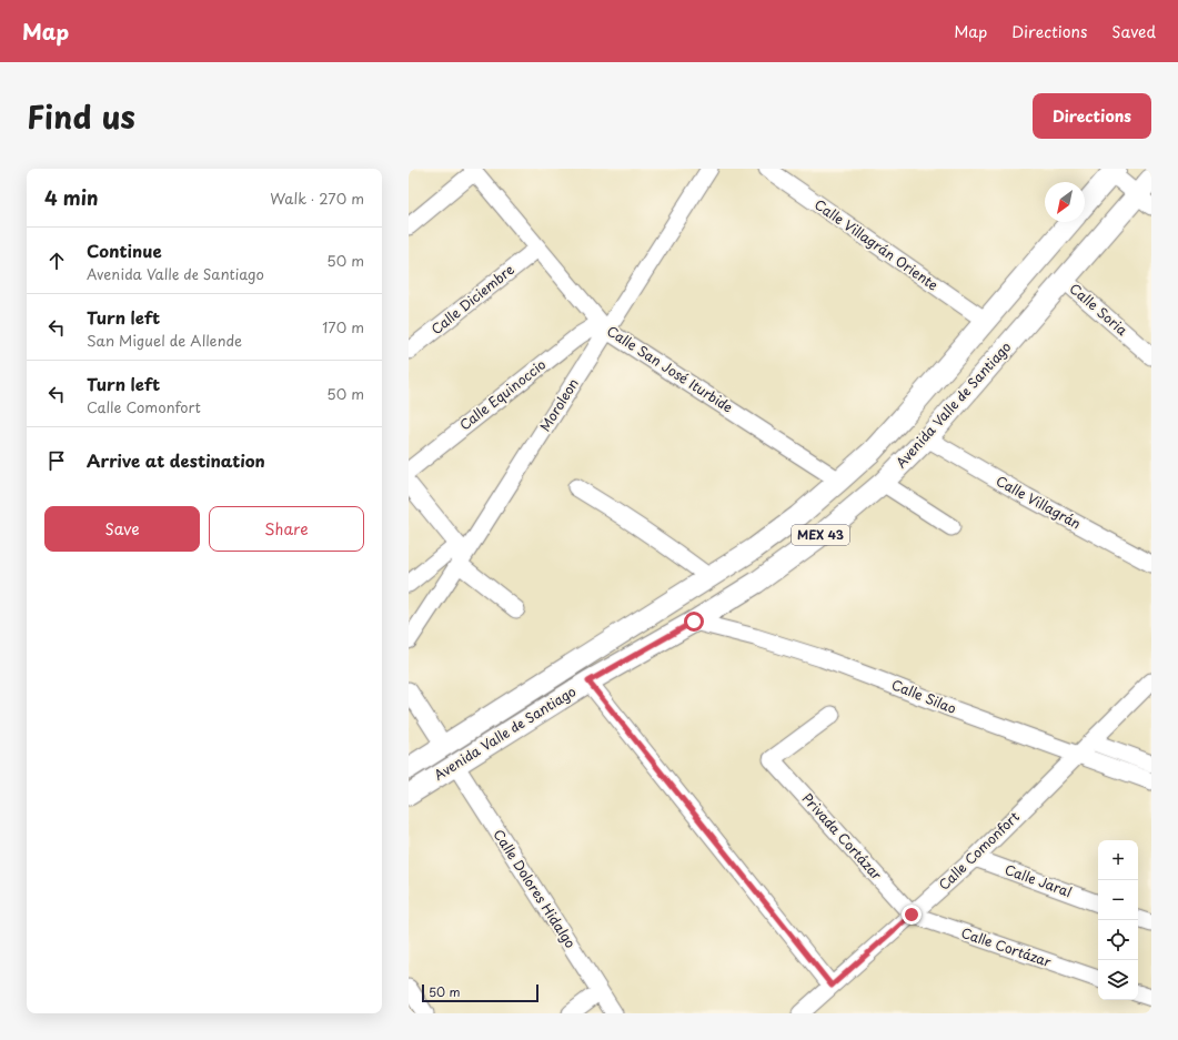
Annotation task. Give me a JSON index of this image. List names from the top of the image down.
{
  "streets": {
    "main road": ["Avenida Valle de Santiago", "MEX 43"],
    "street": [
      "Calle Villagrán Oriente",
      "Calle Diciembre",
      "Calle Soria",
      "Calle San José Iturbide",
      "Calle Equinoccio",
      "Moroleon",
      "Calle Villagrán",
      "Calle Silao",
      "Privada Cortázar",
      "Calle Comonfort",
      "Calle Jaral",
      "Calle Dolores Hidalgo",
      "Calle Cortázar"
    ]
  },
  "crossings": [
    ["Calle Villagrán Oriente", "Avenida Valle de Santiago"],
    ["Calle Diciembre", "Calle San José Iturbide"],
    ["Calle Soria", "Avenida Valle de Santiago"],
    ["Calle San José Iturbide", "Calle Equinoccio"],
    ["Calle San José Iturbide", "Moroleon"],
    ["Calle San José Iturbide", "Avenida Valle de Santiago"],
    ["Calle Equinoccio", "Moroleon"],
    ["Avenida Valle de Santiago", "Calle Villagrán"],
    ["Avenida Valle de Santiago", "Calle Silao"],
    ["Avenida Valle de Santiago", "Calle Dolores Hidalgo"],
    ["Calle Silao", "Calle Comonfort"],
    ["Privada Cortázar", "Calle Comonfort"],
    ["Privada Cortázar", "Calle Cortázar"],
    ["Calle Comonfort", "Calle Jaral"],
    ["Calle Comonfort", "Calle Cortázar"]
  ],
  "scale_bar": "50 m",
  "north": "bottom left",
  "page": {
    "header": "Map",
    "nav": ["Map", "Directions", "Saved"],
    "title": "Find us",
    "buttons": [
      "Directions",
      ["Save", "Share"]
    ],
    "heading": ["4 min", "Walk · 270 m"],
    "list": [
      ["Continue", "Avenida Valle de Santiago", "50 m"],
      ["Turn left", "San Miguel de Allende", "170 m"],
      ["Turn left", "Calle Comonfort", "50 m"],
      "Arrive at destination"
    ],
    "map_buttons": ["+", "−"],
    "scale": "50 m"
  }
}
